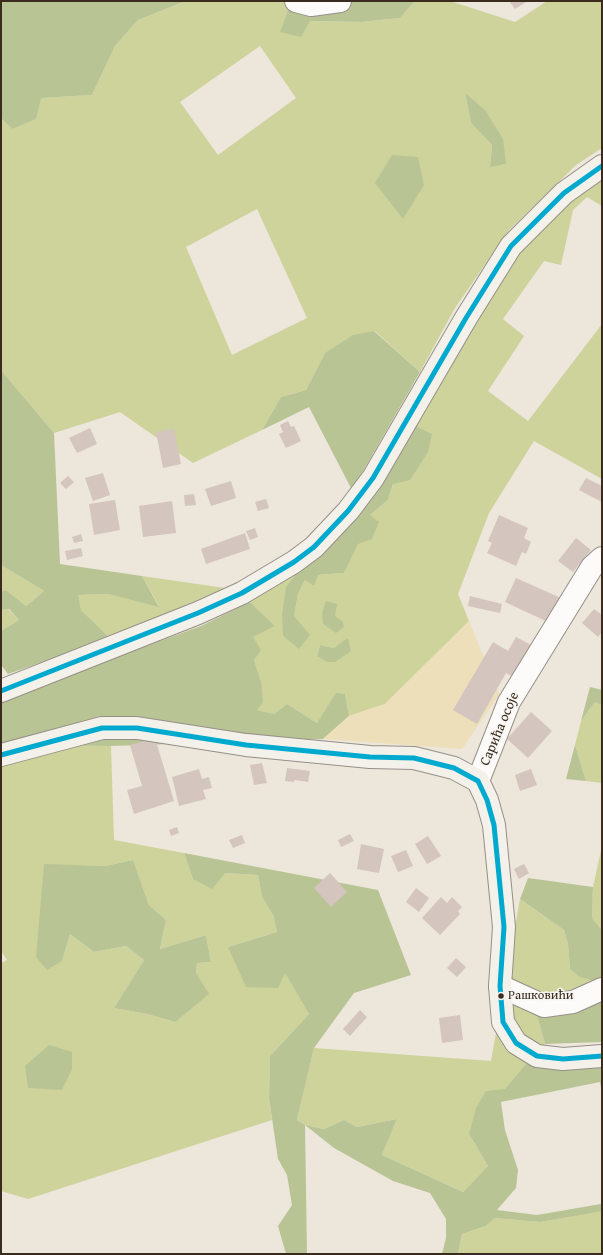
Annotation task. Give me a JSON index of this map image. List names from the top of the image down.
{
  "streets": {
    "street": ["Сарића осоје"]
  },
  "places": ["Рашковићи"]
}
